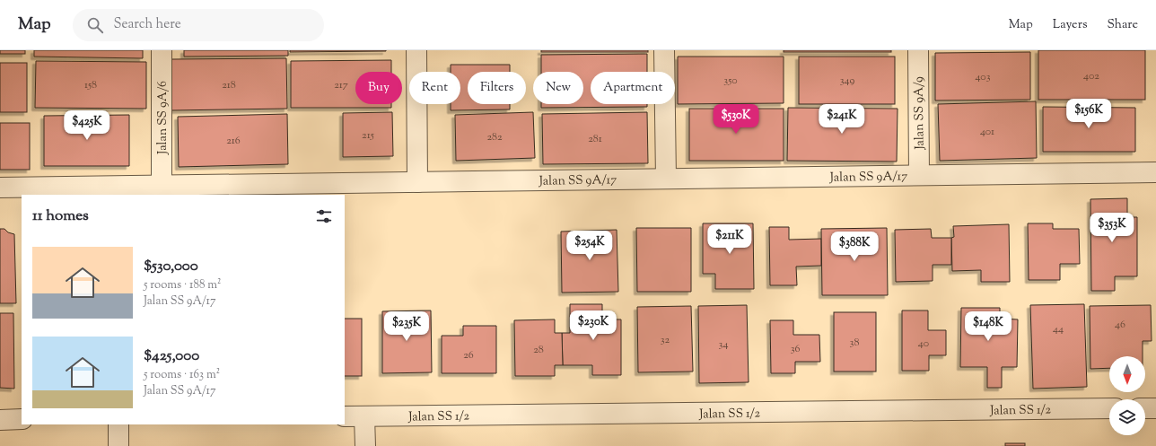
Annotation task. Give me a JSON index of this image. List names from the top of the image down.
{
  "streets": {
    "street": [
      "Jalan SS 9A/9",
      "Jalan SS 9A/6",
      "Jalan SS 9A/17",
      "Jalan SS 1/2"
    ]
  },
  "crossings": [
    ["Jalan SS 9A/9", "Jalan SS 9A/17"],
    ["Jalan SS 9A/6", "Jalan SS 9A/17"]
  ],
  "house_numbers": [
    "402",
    "403",
    "350",
    "349",
    "158",
    "218",
    "217",
    "401",
    "215",
    "282",
    "281",
    "216",
    "46",
    "44",
    "32",
    "38",
    "40",
    "34",
    "36",
    "28",
    "26"
  ],
  "north": "bottom",
  "page": {
    "header": "Map",
    "search": "Search here",
    "nav": ["Map", "Layers", "Share"],
    "chip": [
      "Buy",
      "Rent",
      "Filters",
      "New",
      "Apartment"
    ],
    "price": [
      "$156K",
      "$530K",
      "$241K",
      "$425K",
      "$353K",
      "$211K",
      "$254K",
      "$388K",
      "$230K",
      "$235K",
      "$148K"
    ],
    "heading": "11 homes",
    "list": [
      {
        "name": "$530,000",
        "note": "5 rooms · 188 m² · Jalan SS 9A/17"
      },
      {
        "name": "$425,000",
        "note": "5 rooms · 163 m² · Jalan SS 9A/17"
      }
    ]
  }
}
